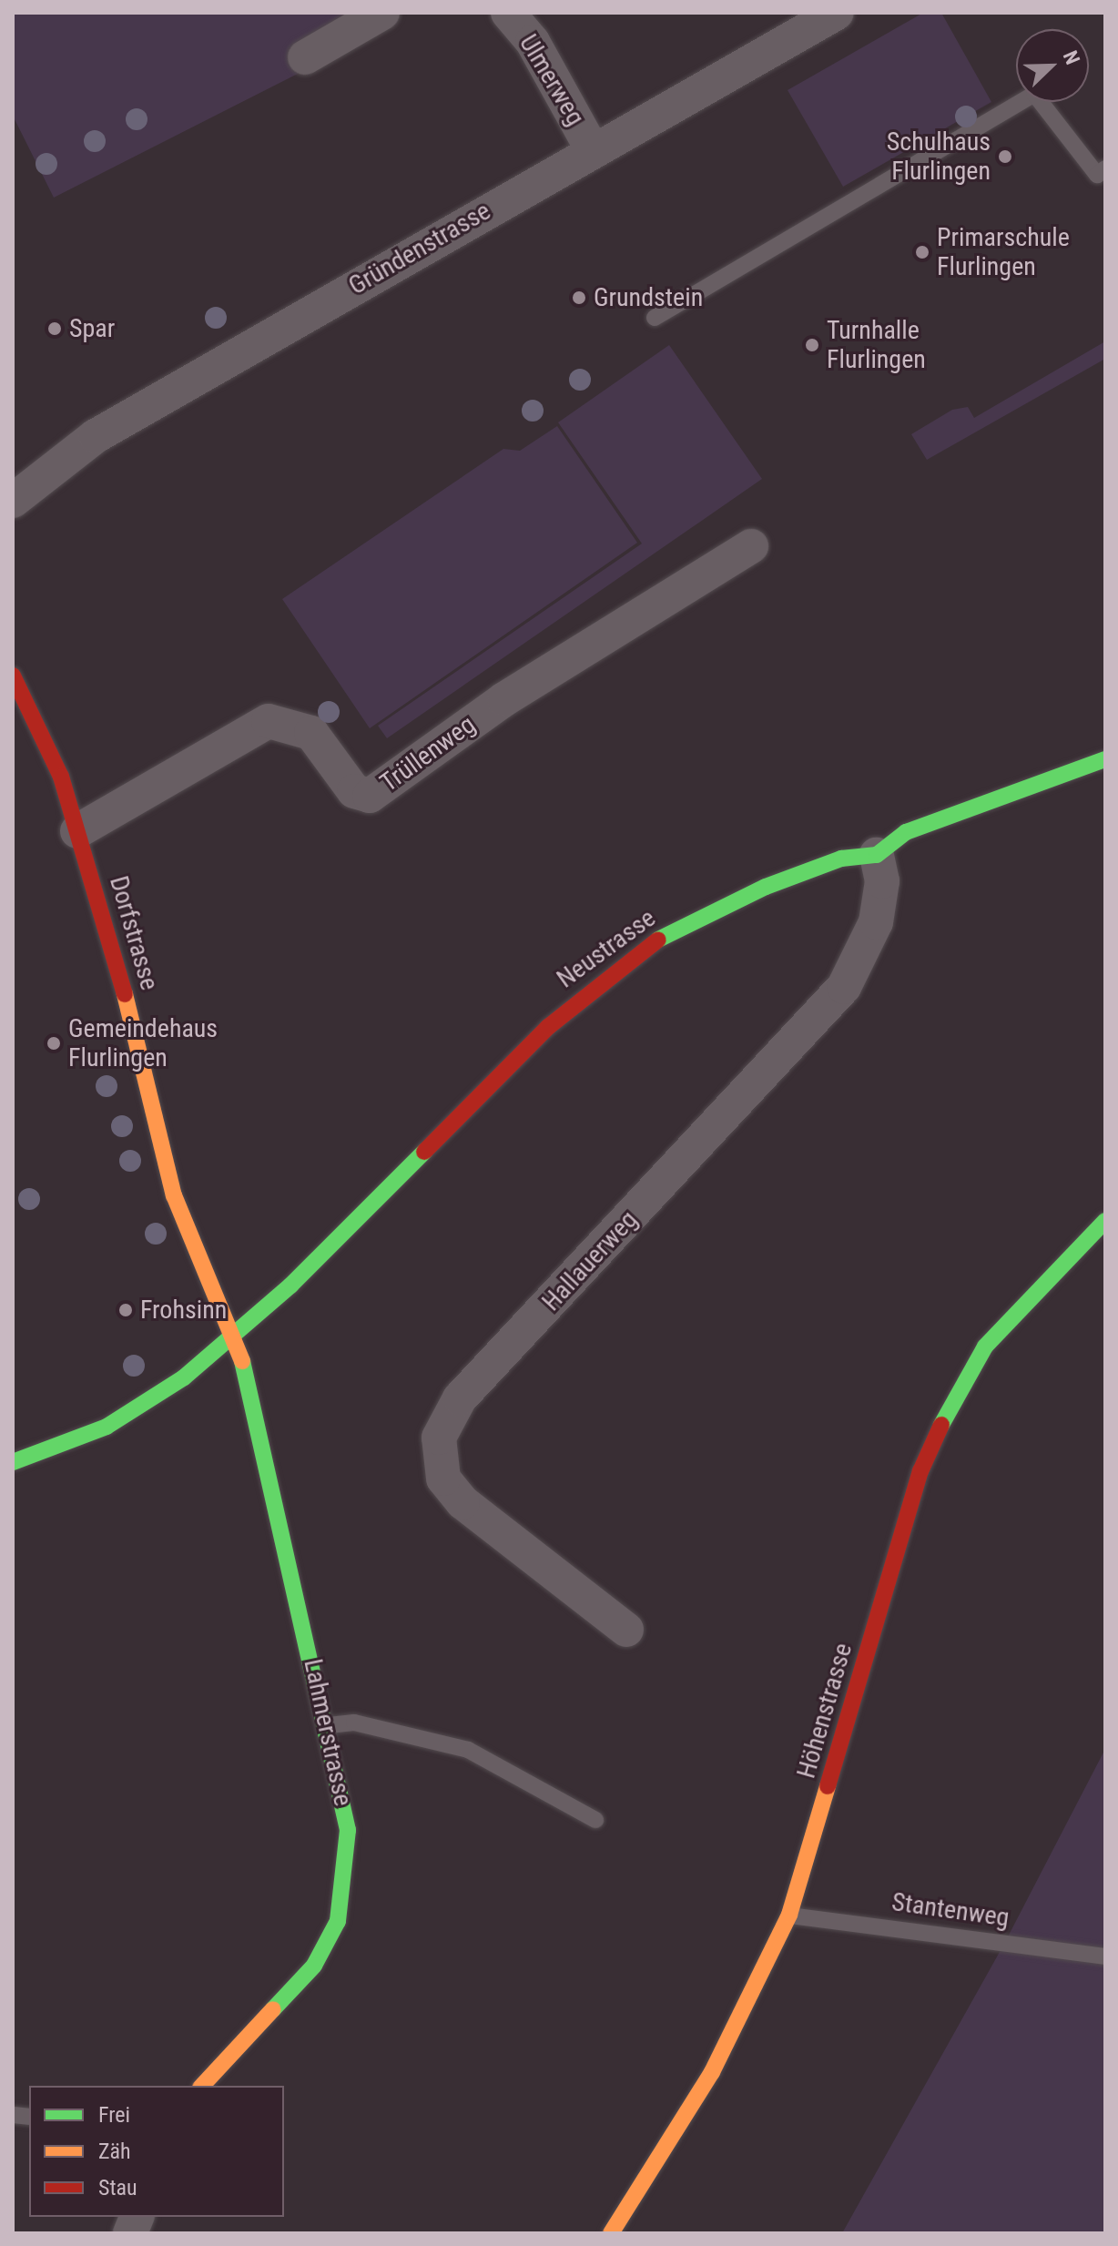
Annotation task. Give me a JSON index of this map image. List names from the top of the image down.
{
  "streets": {
    "street": [
      "Ulmerweg",
      "Gründenstrasse",
      "Trüllenweg",
      "Dorfstrasse",
      "Neustrasse",
      "Hallauerweg",
      "Höhenstrasse",
      "Lahmerstrasse"
    ],
    "lane": ["Stantenweg"]
  },
  "crossings": [
    ["Ulmerweg", "Gründenstrasse"],
    ["Trüllenweg", "Dorfstrasse"],
    ["Dorfstrasse", "Neustrasse"],
    ["Dorfstrasse", "Lahmerstrasse"],
    ["Neustrasse", "Hallauerweg"],
    ["Neustrasse", "Lahmerstrasse"],
    ["Höhenstrasse", "Stantenweg"]
  ],
  "places": [
    "Schulhaus Flurlingen",
    "Primarschule Flurlingen",
    "Grundstein",
    "Spar",
    "Turnhalle Flurlingen",
    "Gemeindehaus Flurlingen",
    "Frohsinn"
  ],
  "legend": ["Frei", "Zäh", "Stau"],
  "north": "top right"
}
